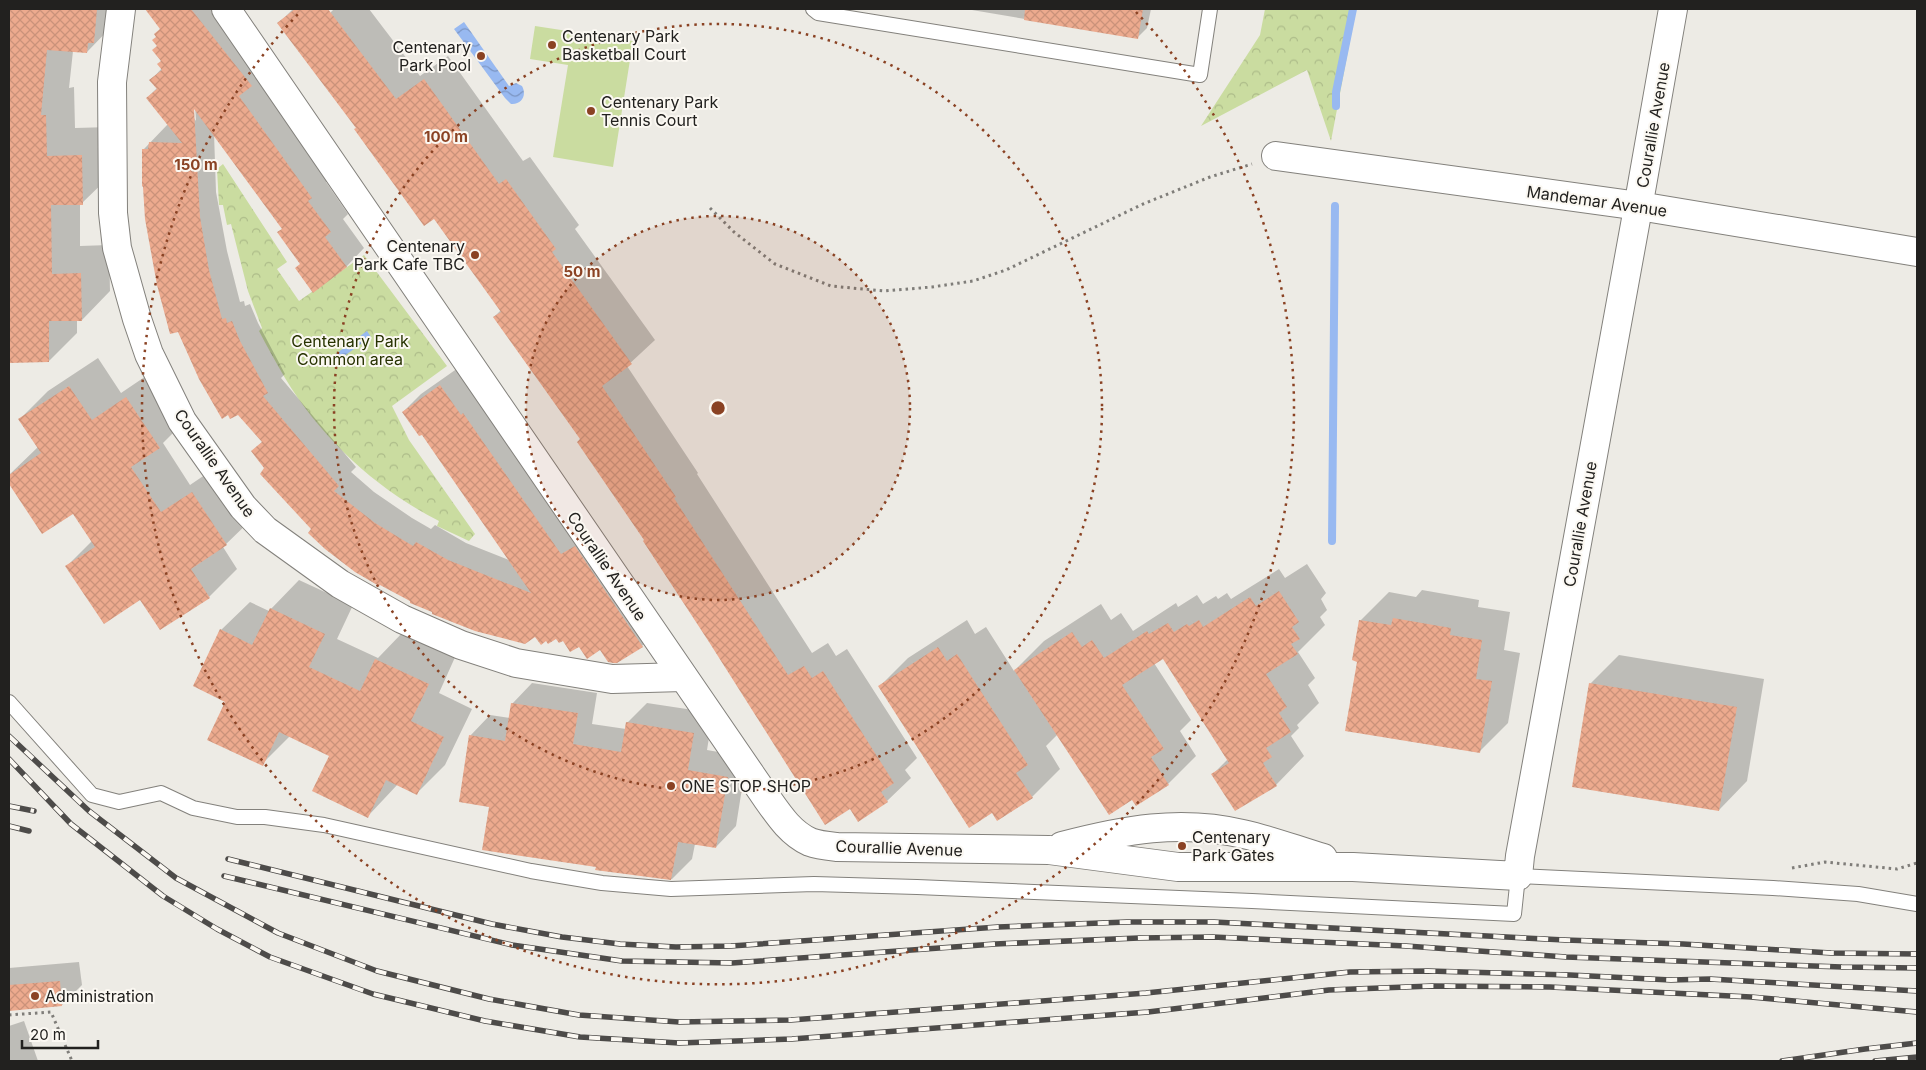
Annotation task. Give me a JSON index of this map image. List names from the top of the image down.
{
  "streets": {
    "street": ["Courallie Avenue", "Mandemar Avenue"]
  },
  "crossings": [
    ["Courallie Avenue", "Mandemar Avenue"]
  ],
  "parks": ["Centenary Park Common area"],
  "places": [
    "Centenary Park Basketball Court",
    "Centenary Park Pool",
    "Centenary Park Tennis Court",
    "Centenary Park Cafe TBC",
    "ONE STOP SHOP",
    "Centenary Park Gates",
    "Administration"
  ],
  "scale_bar": "20 m",
  "rings": ["100 m", "150 m", "50 m"]
}
